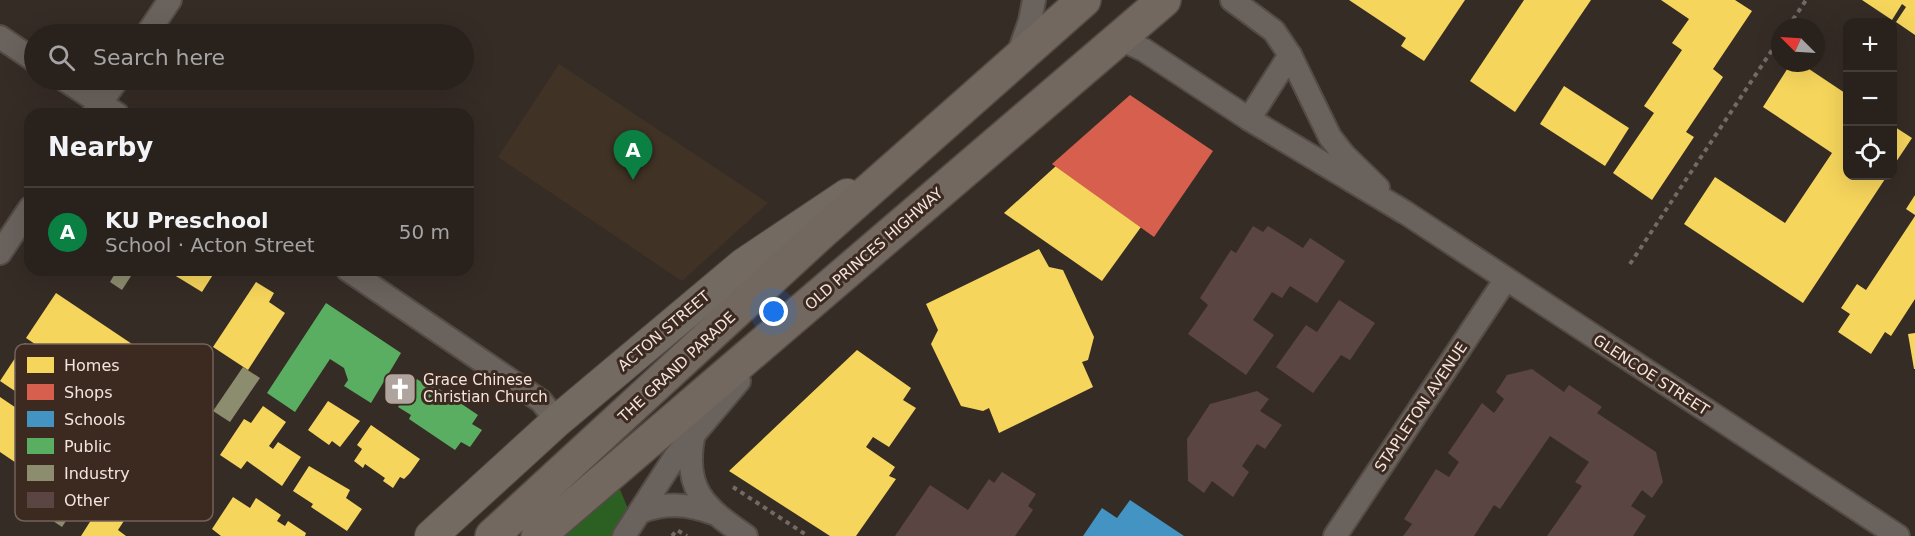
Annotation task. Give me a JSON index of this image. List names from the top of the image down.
{
  "streets": {
    "main road": ["OLD PRINCES HIGHWAY", "THE GRAND PARADE"],
    "street": ["ACTON STREET", "GLENCOE STREET", "STAPLETON AVENUE"]
  },
  "crossings": [
    ["OLD PRINCES HIGHWAY", "GLENCOE STREET"],
    ["ACTON STREET", "THE GRAND PARADE"],
    ["GLENCOE STREET", "STAPLETON AVENUE"]
  ],
  "places": {
    "church": ["Grace Chinese Christian Church"]
  },
  "legend": [
    "Homes",
    "Shops",
    "Schools",
    "Public",
    "Industry",
    "Other"
  ],
  "north": "top left",
  "page": {
    "map_buttons": ["+", "−"],
    "search": "Search here",
    "heading": "Nearby",
    "pins": "A",
    "list": [
      {
        "mark": "A",
        "name": "KU Preschool",
        "note": "School · Acton Street",
        "value": "50 m"
      }
    ]
  }
}
